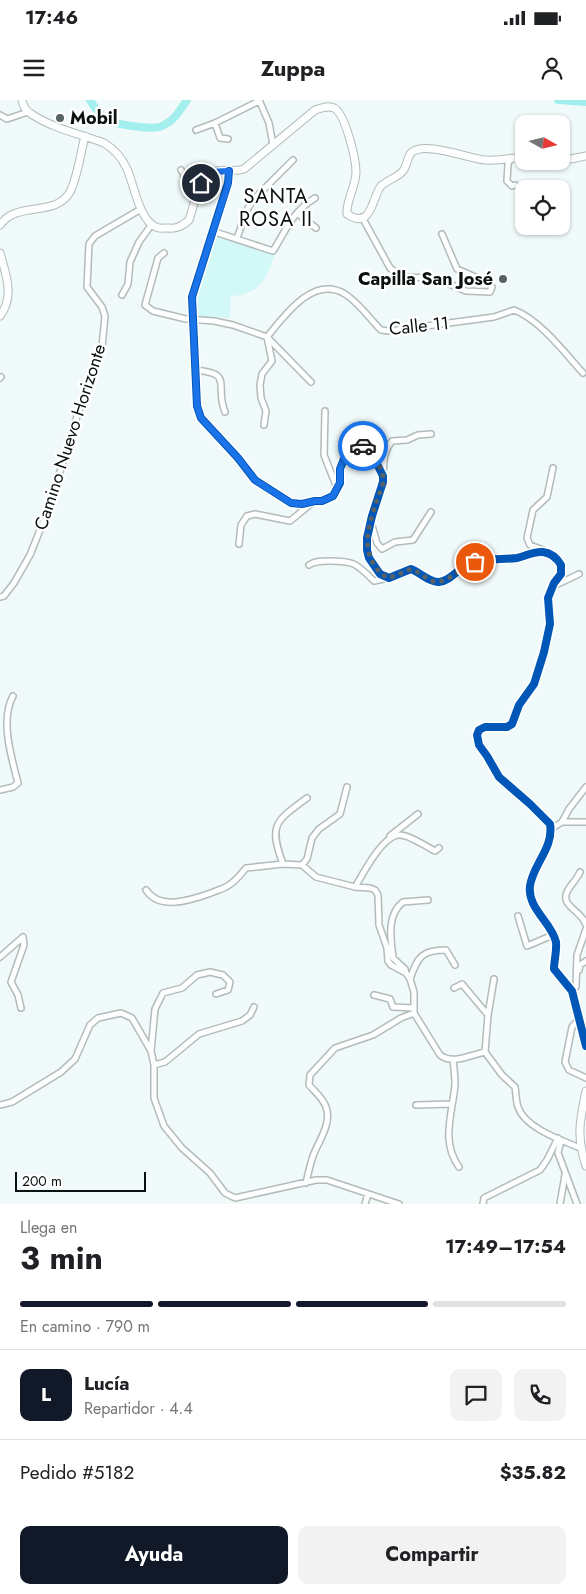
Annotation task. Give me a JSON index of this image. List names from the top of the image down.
{
  "streets": {
    "street": ["Calle 11", "Camino Nuevo Horizonte"]
  },
  "districts": ["SANTA ROSA II"],
  "places": ["Mobil", "Capilla San José"],
  "scale_bar": "200 m",
  "north": "right",
  "page": {
    "status": "17:46",
    "header": "Zuppa",
    "scale": "200 m",
    "heading": ["3 min", "Llega en", "17:49–17:54"],
    "panel": [
      "Lucía",
      "Repartidor · 4.4",
      "Pedido #5182",
      "$35.82"
    ],
    "bar": "En camino · 790 m",
    "round": "L",
    "buttons": ["Ayuda", "Compartir"]
  }
}
